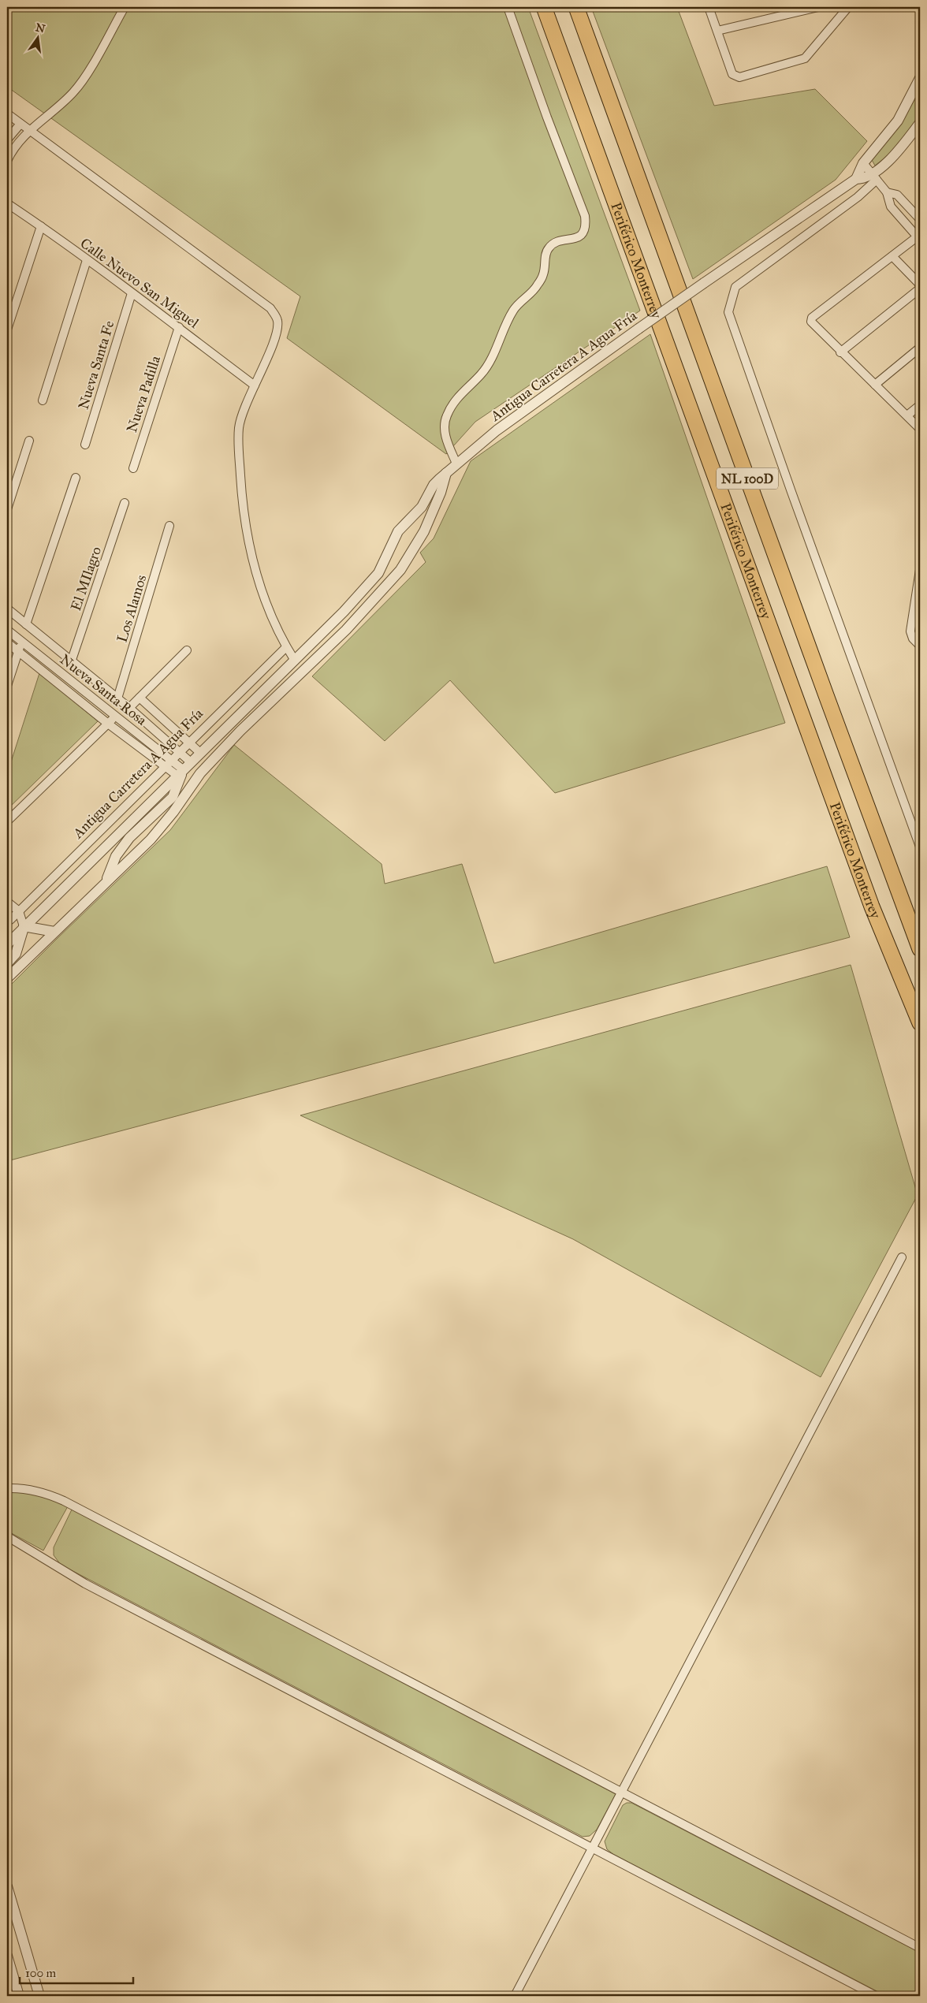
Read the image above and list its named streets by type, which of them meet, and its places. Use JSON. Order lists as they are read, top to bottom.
{
  "streets": {
    "highway": ["Periférico Monterrey", "NL 100D"],
    "street": [
      "Calle Nuevo San Miguel",
      "Nueva Santa Fe",
      "Antigua Carretera A Agua Fría",
      "Nueva Padilla",
      "El MIlagro",
      "Los Alamos",
      "Nueva Santa Rosa"
    ]
  },
  "crossings": [
    ["Calle Nuevo San Miguel", "Nueva Santa Fe"],
    ["Calle Nuevo San Miguel", "Nueva Padilla"],
    ["Antigua Carretera A Agua Fría", "Nueva Santa Rosa"]
  ],
  "scale_bar": "100 m",
  "north": "top"
}
